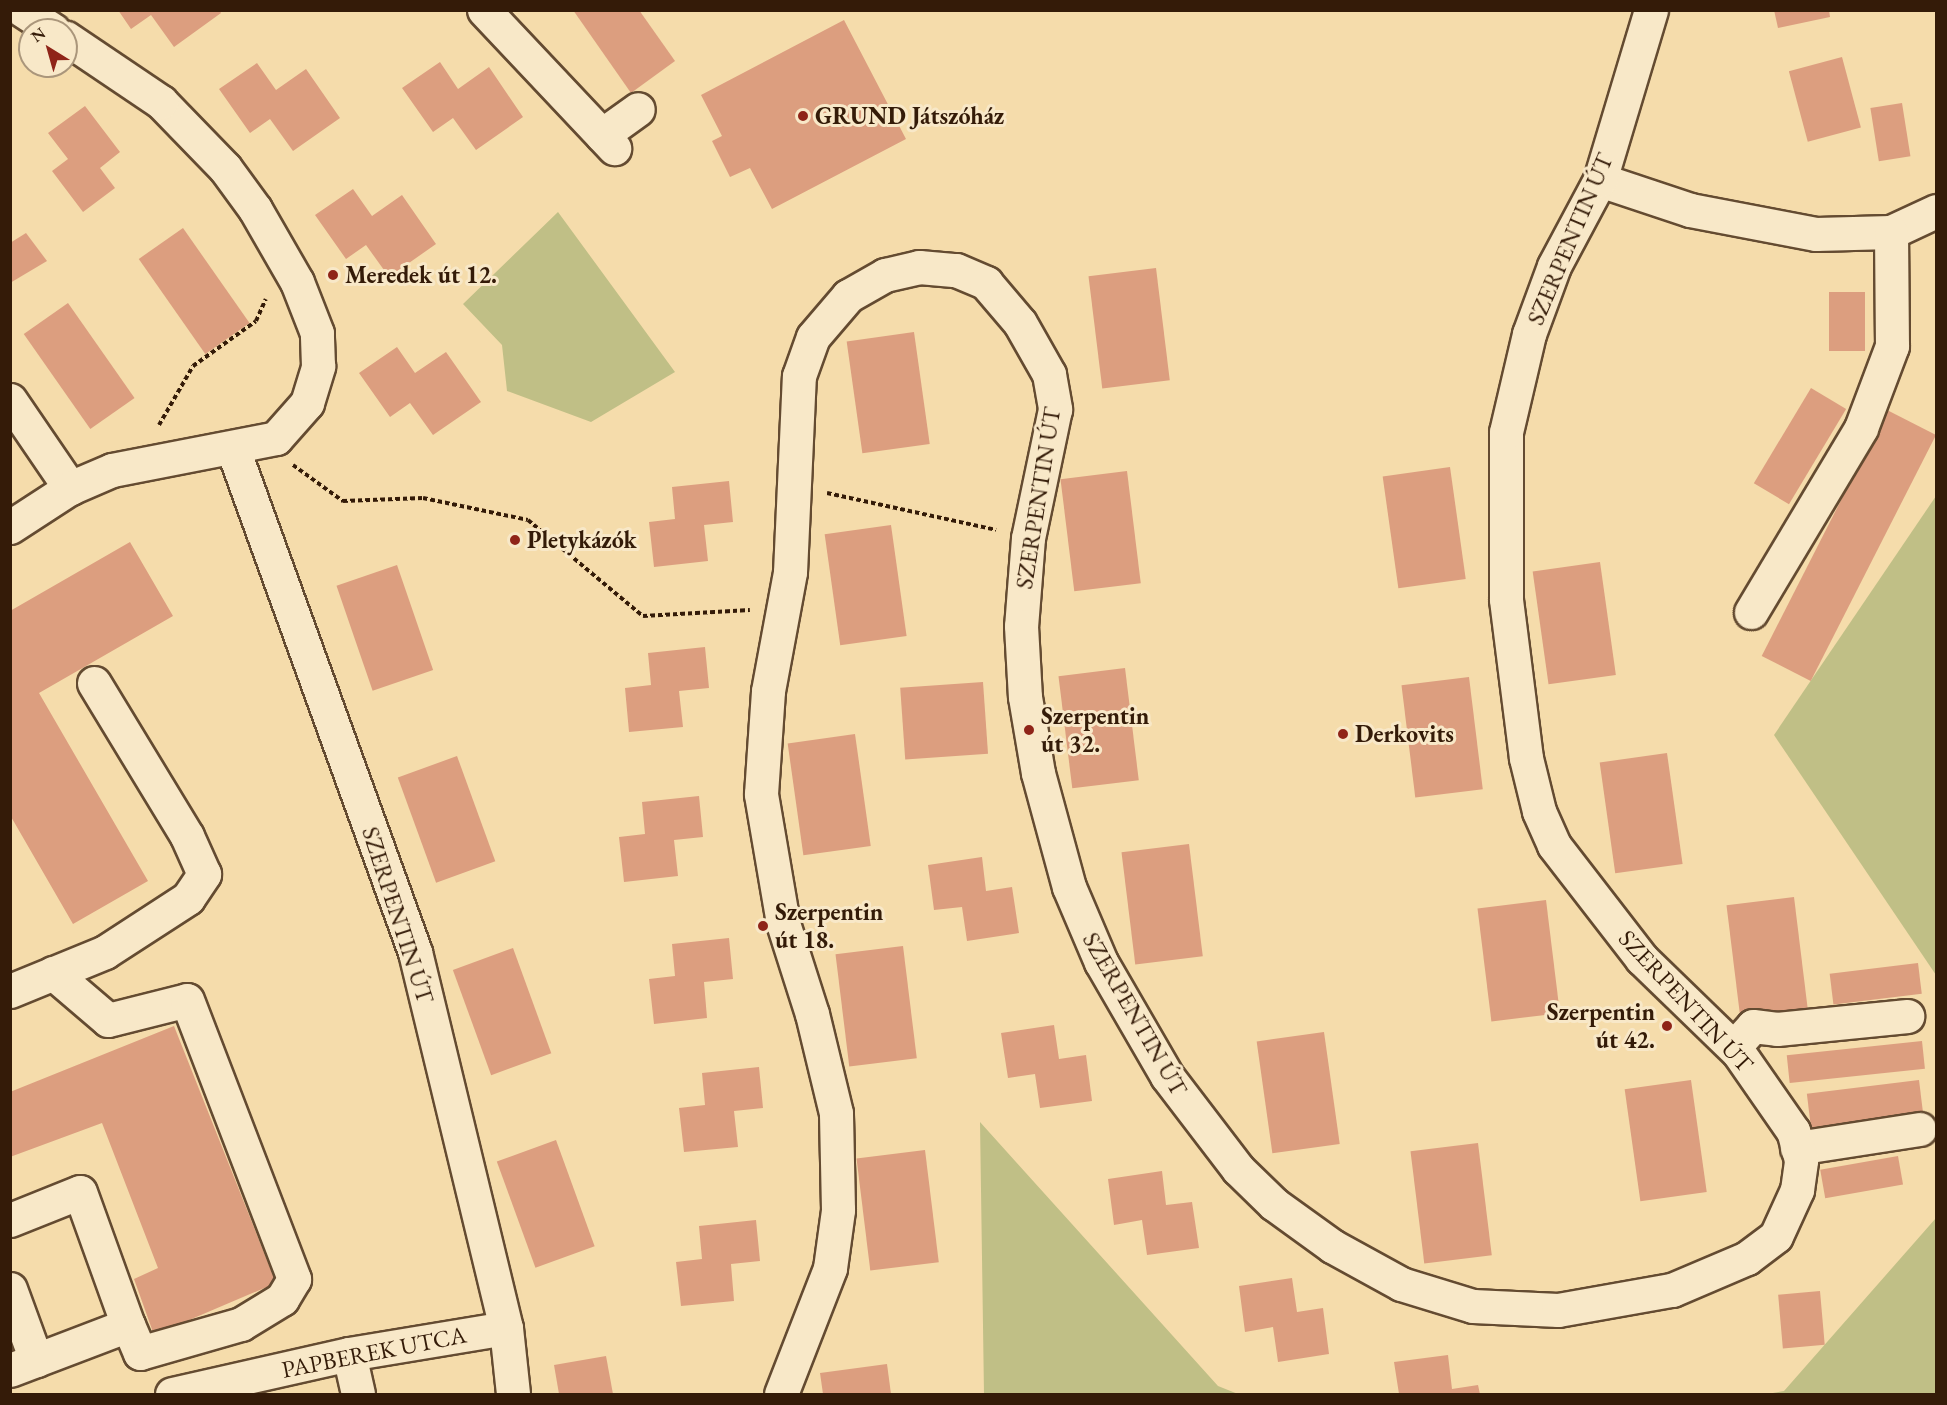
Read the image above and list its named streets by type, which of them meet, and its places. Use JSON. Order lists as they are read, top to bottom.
{
  "streets": {
    "street": ["SZERPENTIN ÚT", "PAPBEREK UTCA"]
  },
  "crossings": [
    ["SZERPENTIN ÚT", "PAPBEREK UTCA"]
  ],
  "places": [
    "GRUND Játszóház",
    "Meredek út 12.",
    "Pletykázók",
    "Szerpentin út 32.",
    "Derkovits",
    "Szerpentin út 18.",
    "Szerpentin út 42."
  ],
  "north": "top left"
}
